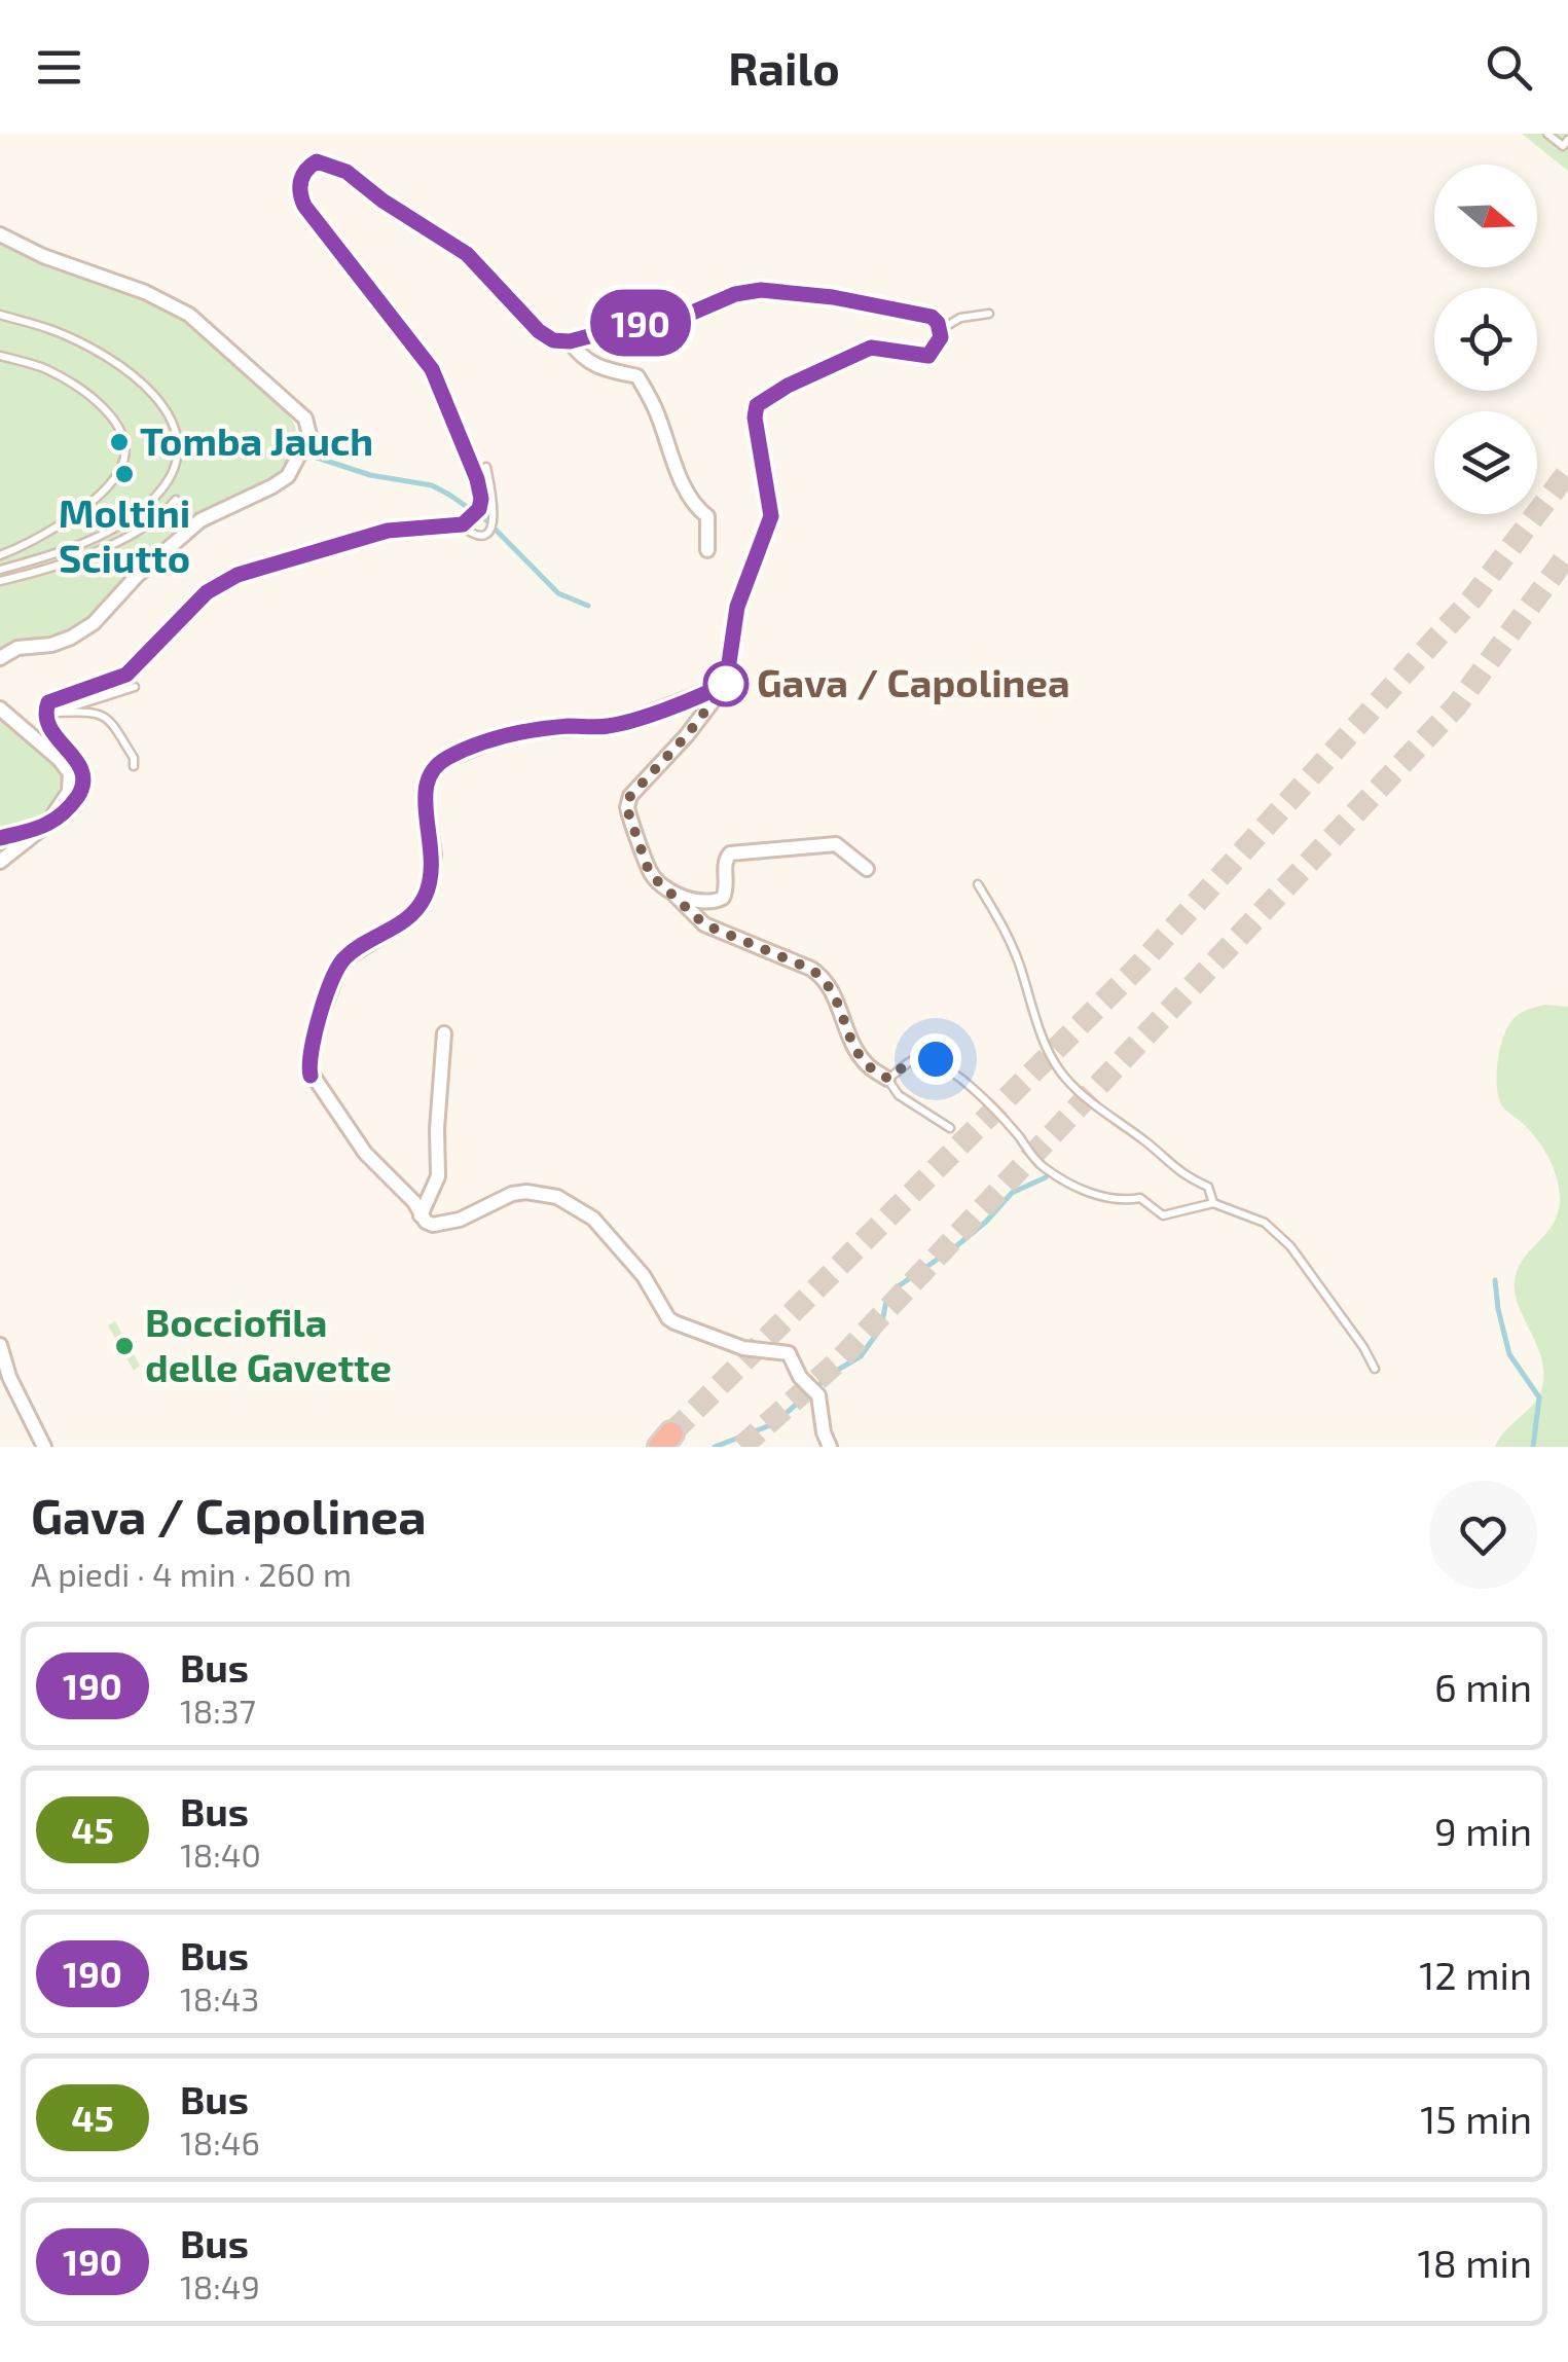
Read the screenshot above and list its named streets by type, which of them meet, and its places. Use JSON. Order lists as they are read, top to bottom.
{
  "places": [
    "Tomba Jauch",
    "Moltini Sciutto",
    "Gava / Capolinea",
    "Bocciofila delle Gavette"
  ],
  "lines": ["bus line 190"],
  "north": "right",
  "page": {
    "header": "Railo",
    "on_map": "190",
    "heading": ["Gava / Capolinea", "A piedi · 4 min · 260 m"],
    "list": [
      {
        "mark": "190",
        "name": "Bus",
        "note": "18:37",
        "value": "6 min"
      },
      {
        "mark": "45",
        "name": "Bus",
        "note": "18:40",
        "value": "9 min"
      },
      {
        "mark": "190",
        "name": "Bus",
        "note": "18:43",
        "value": "12 min"
      },
      {
        "mark": "45",
        "name": "Bus",
        "note": "18:46",
        "value": "15 min"
      },
      {
        "mark": "190",
        "name": "Bus",
        "note": "18:49",
        "value": "18 min"
      }
    ]
  }
}
